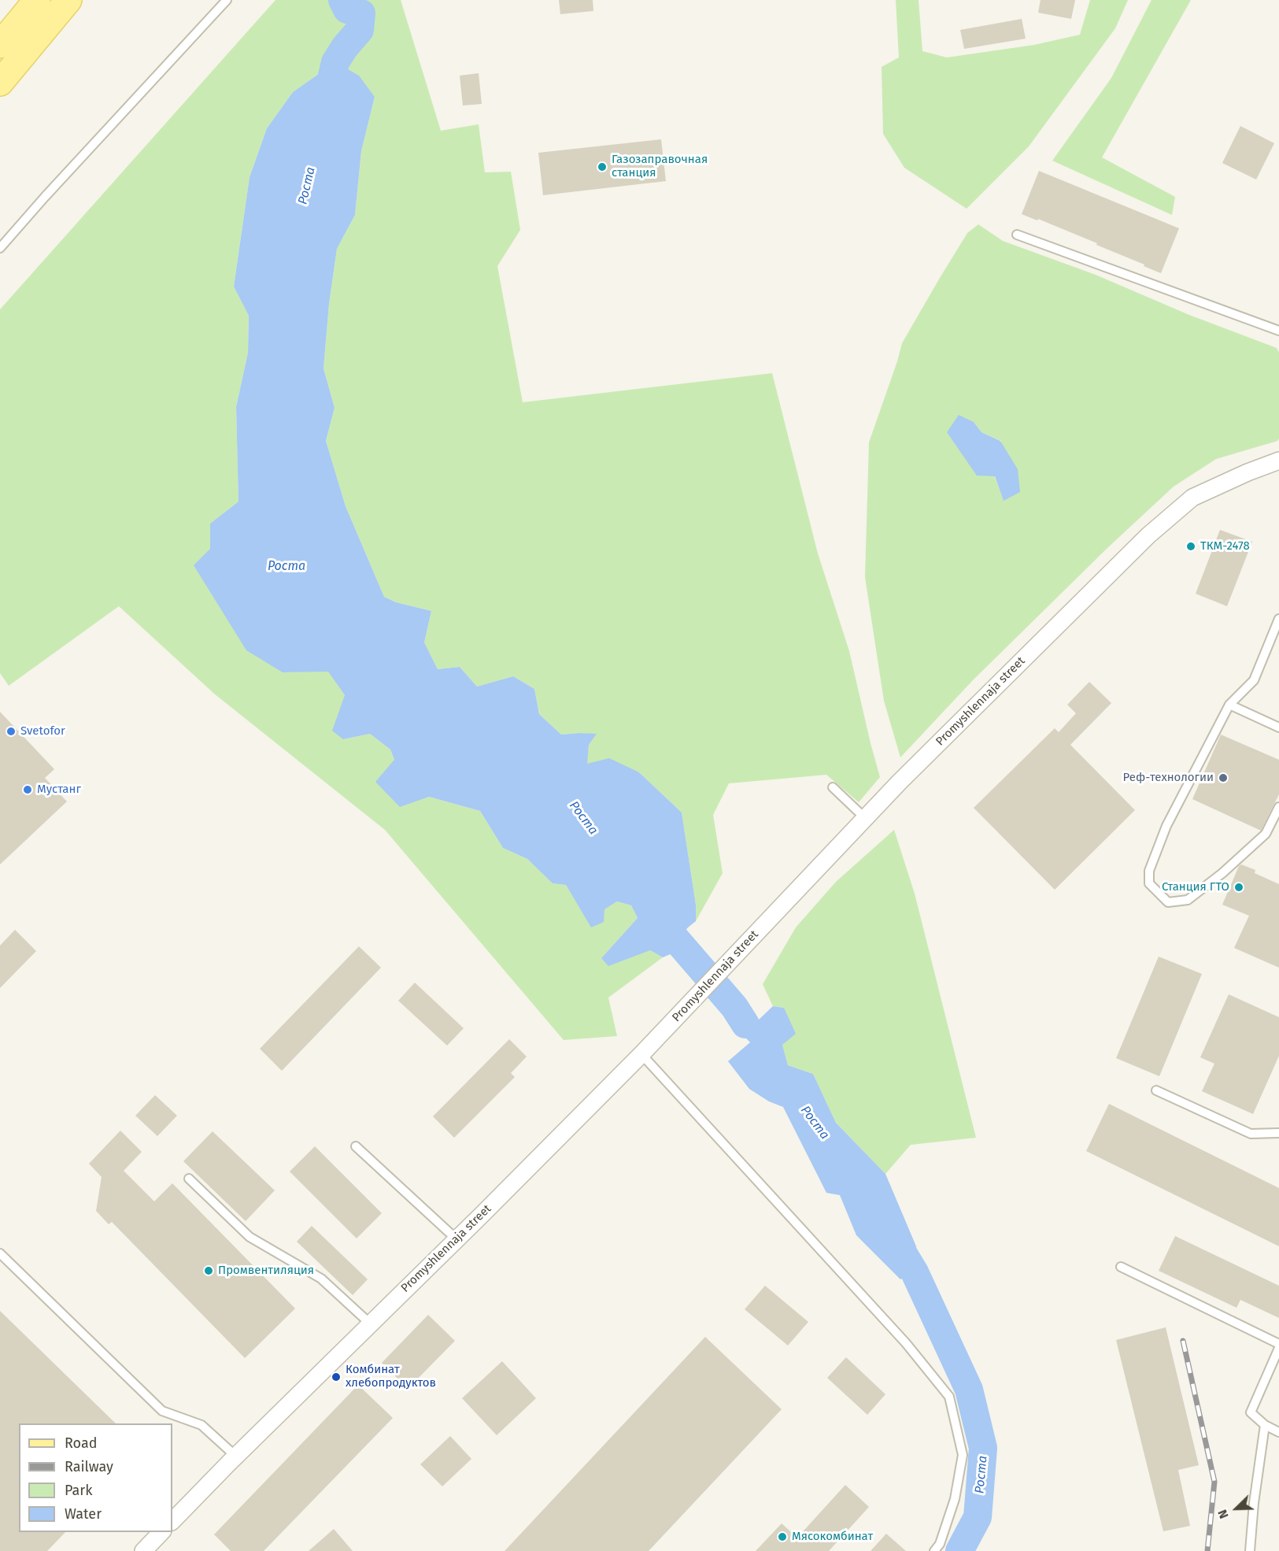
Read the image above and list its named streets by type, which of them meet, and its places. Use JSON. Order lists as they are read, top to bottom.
{
  "streets": {
    "street": ["Promyshlennaja street"]
  },
  "water": ["Роста"],
  "places": [
    "Газозаправочная станция",
    "ТКМ-2478",
    "Svetofor",
    "Реф-технологии",
    "Мустанг",
    "Станция ГТО",
    "Промвентиляция",
    "Комбинат хлебопродуктов",
    "Мясокомбинат"
  ],
  "legend": [
    "Road",
    "Railway",
    "Park",
    "Water"
  ],
  "north": "bottom left"
}
